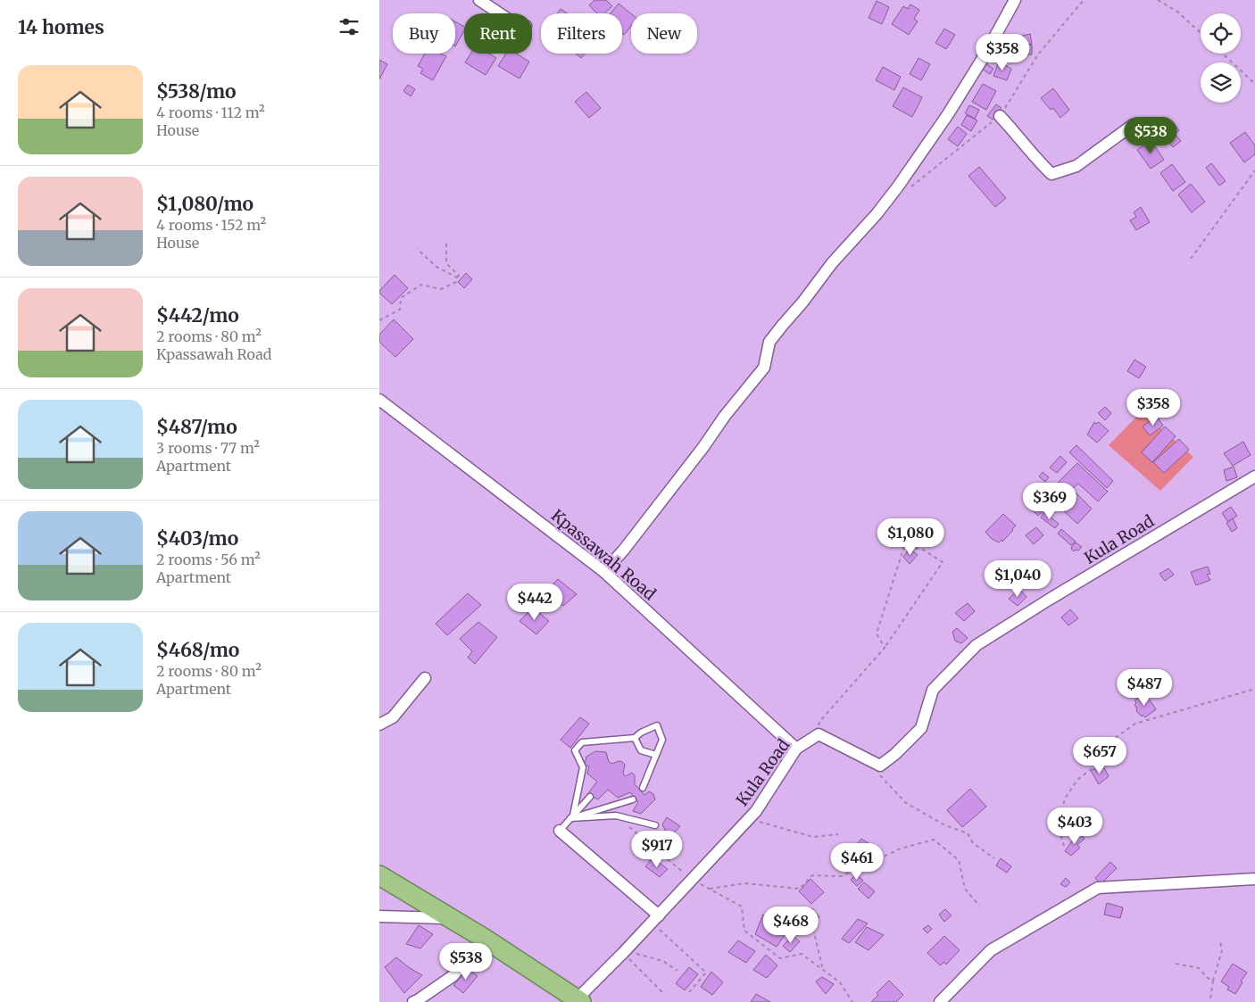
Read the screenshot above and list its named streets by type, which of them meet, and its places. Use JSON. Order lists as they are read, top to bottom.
{
  "streets": {
    "street": ["Kula Road", "Kpassawah Road"]
  },
  "crossings": [
    ["Kula Road", "Kpassawah Road"]
  ],
  "page": {
    "heading": "14 homes",
    "chip": [
      "Buy",
      "Rent",
      "Filters",
      "New"
    ],
    "price": [
      "$358",
      "$538",
      "$358",
      "$369",
      "$1,080",
      "$1,040",
      "$442",
      "$487",
      "$657",
      "$403",
      "$917",
      "$461",
      "$468",
      "$538"
    ],
    "list": [
      {
        "name": "$538/mo",
        "note": "4 rooms · 112 m² · House"
      },
      {
        "name": "$1,080/mo",
        "note": "4 rooms · 152 m² · House"
      },
      {
        "name": "$442/mo",
        "note": "2 rooms · 80 m² · Kpassawah Road"
      },
      {
        "name": "$487/mo",
        "note": "3 rooms · 77 m² · Apartment"
      },
      {
        "name": "$403/mo",
        "note": "2 rooms · 56 m² · Apartment"
      },
      {
        "name": "$468/mo",
        "note": "2 rooms · 80 m² · Apartment"
      }
    ]
  }
}
